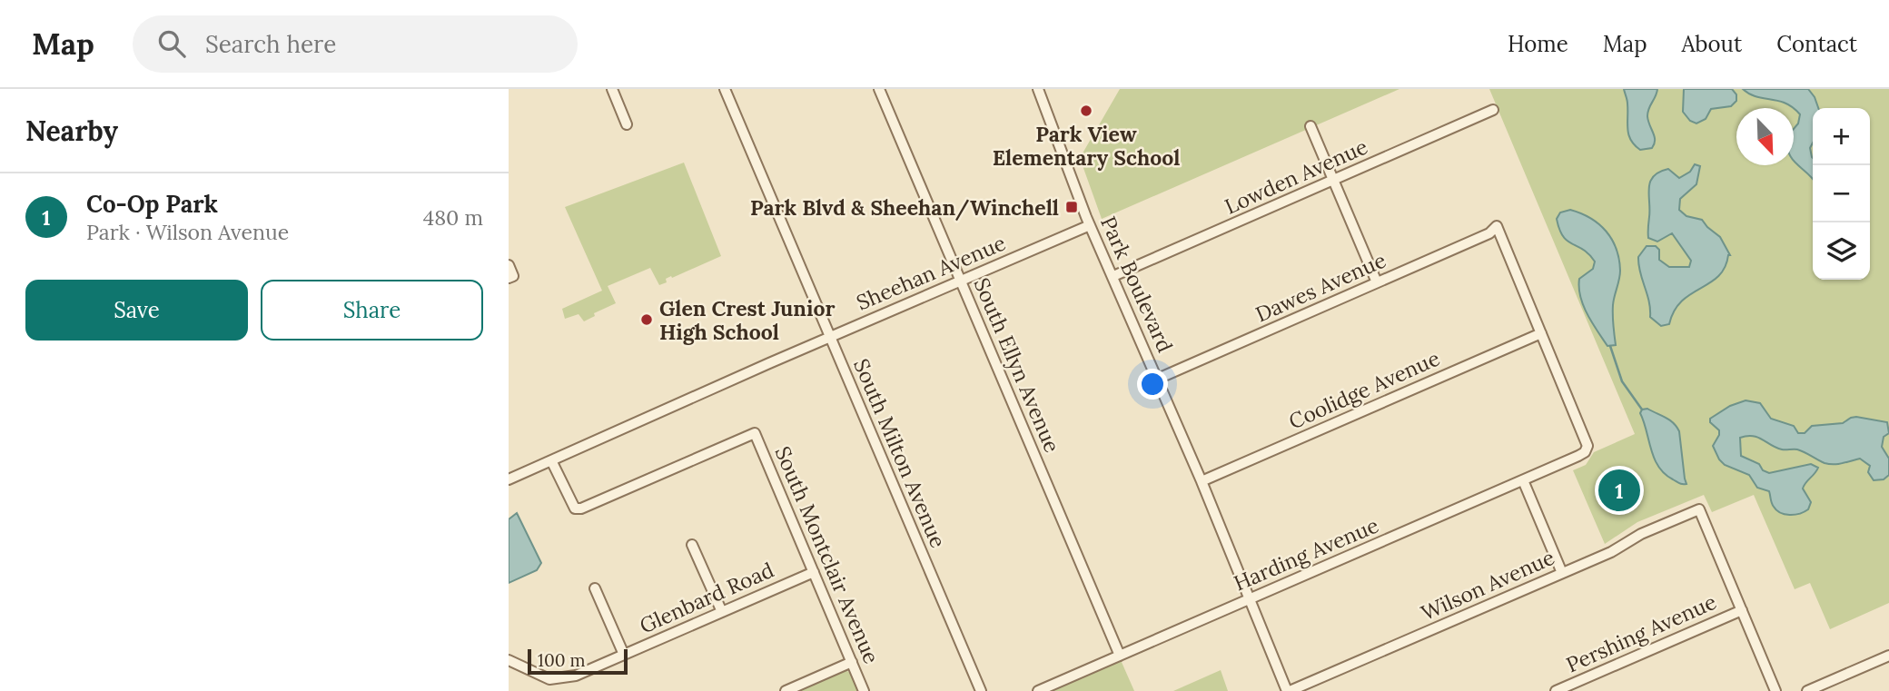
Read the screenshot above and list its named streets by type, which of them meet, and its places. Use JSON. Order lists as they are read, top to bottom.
{
  "streets": {
    "street": [
      "Lowden Avenue",
      "Sheehan Avenue",
      "Park Boulevard",
      "Dawes Avenue",
      "South Ellyn Avenue",
      "Coolidge Avenue",
      "South Milton Avenue",
      "Harding Avenue",
      "South Montclair Avenue",
      "Wilson Avenue",
      "Glenbard Road",
      "Pershing Avenue"
    ]
  },
  "crossings": [
    ["Lowden Avenue", "Park Boulevard"],
    ["Sheehan Avenue", "Park Boulevard"],
    ["Sheehan Avenue", "South Ellyn Avenue"],
    ["Sheehan Avenue", "South Milton Avenue"],
    ["Sheehan Avenue", "South Montclair Avenue"],
    ["Park Boulevard", "Dawes Avenue"],
    ["Park Boulevard", "Coolidge Avenue"],
    ["Park Boulevard", "Harding Avenue"],
    ["Park Boulevard", "Wilson Avenue"],
    ["Dawes Avenue", "Coolidge Avenue"],
    ["Dawes Avenue", "Harding Avenue"],
    ["South Ellyn Avenue", "Harding Avenue"],
    ["Coolidge Avenue", "Harding Avenue"],
    ["South Montclair Avenue", "Glenbard Road"],
    ["Wilson Avenue", "Pershing Avenue"]
  ],
  "places": {
    "other": ["Park View Elementary School", "Glen Crest Junior High School"],
    "transit": ["Park Blvd & Sheehan/Winchell"]
  },
  "scale_bar": "100 m",
  "north": "bottom right",
  "page": {
    "header": "Map",
    "search": "Search here",
    "nav": [
      "Home",
      "Map",
      "About",
      "Contact"
    ],
    "heading": "Nearby",
    "map_buttons": ["+", "−"],
    "list": [
      {
        "mark": "1",
        "name": "Co-Op Park",
        "note": "Park · Wilson Avenue",
        "value": "480 m"
      }
    ],
    "buttons": ["Save", "Share"],
    "pins": "1",
    "scale": "100 m"
  }
}
